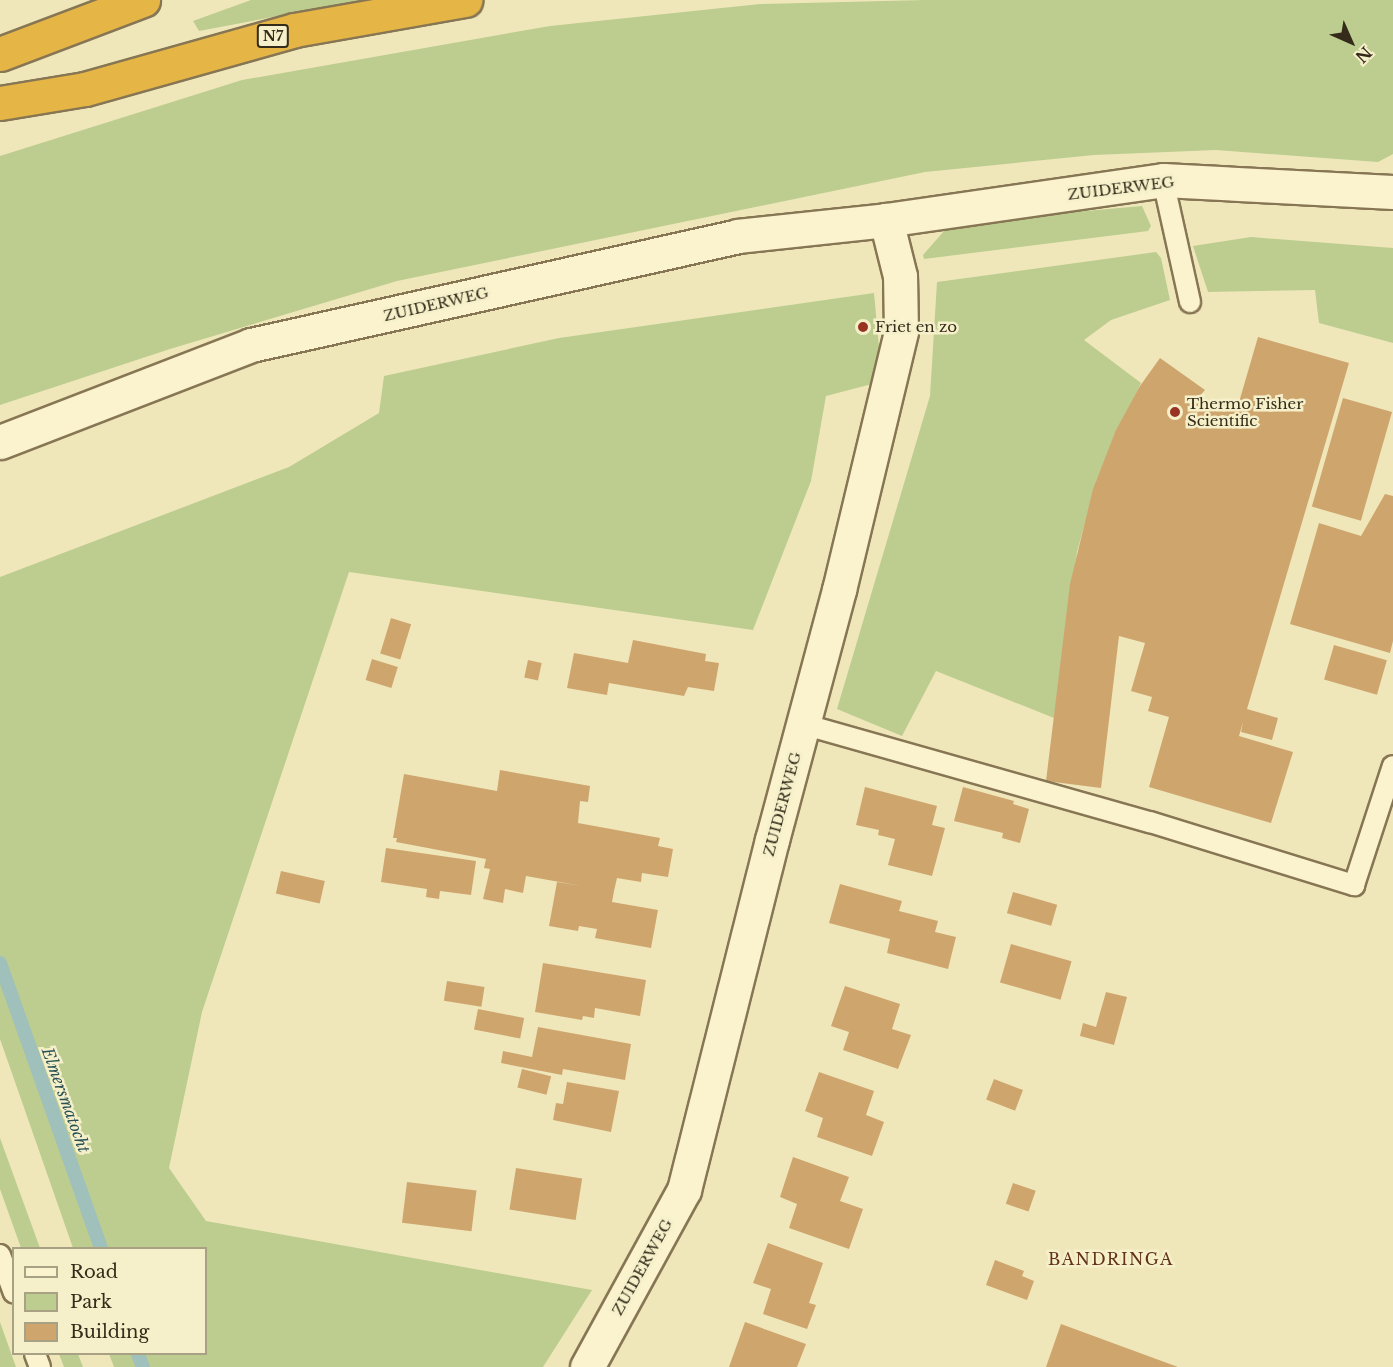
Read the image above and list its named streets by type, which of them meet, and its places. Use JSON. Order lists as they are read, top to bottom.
{
  "streets": {
    "highway": ["N7"],
    "street": ["ZUIDERWEG"]
  },
  "districts": ["BANDRINGA"],
  "water": ["Elmersmatocht"],
  "places": ["Friet en zo", "Thermo Fisher Scientific"],
  "legend": ["Road", "Park", "Building"],
  "north": "bottom right"
}
